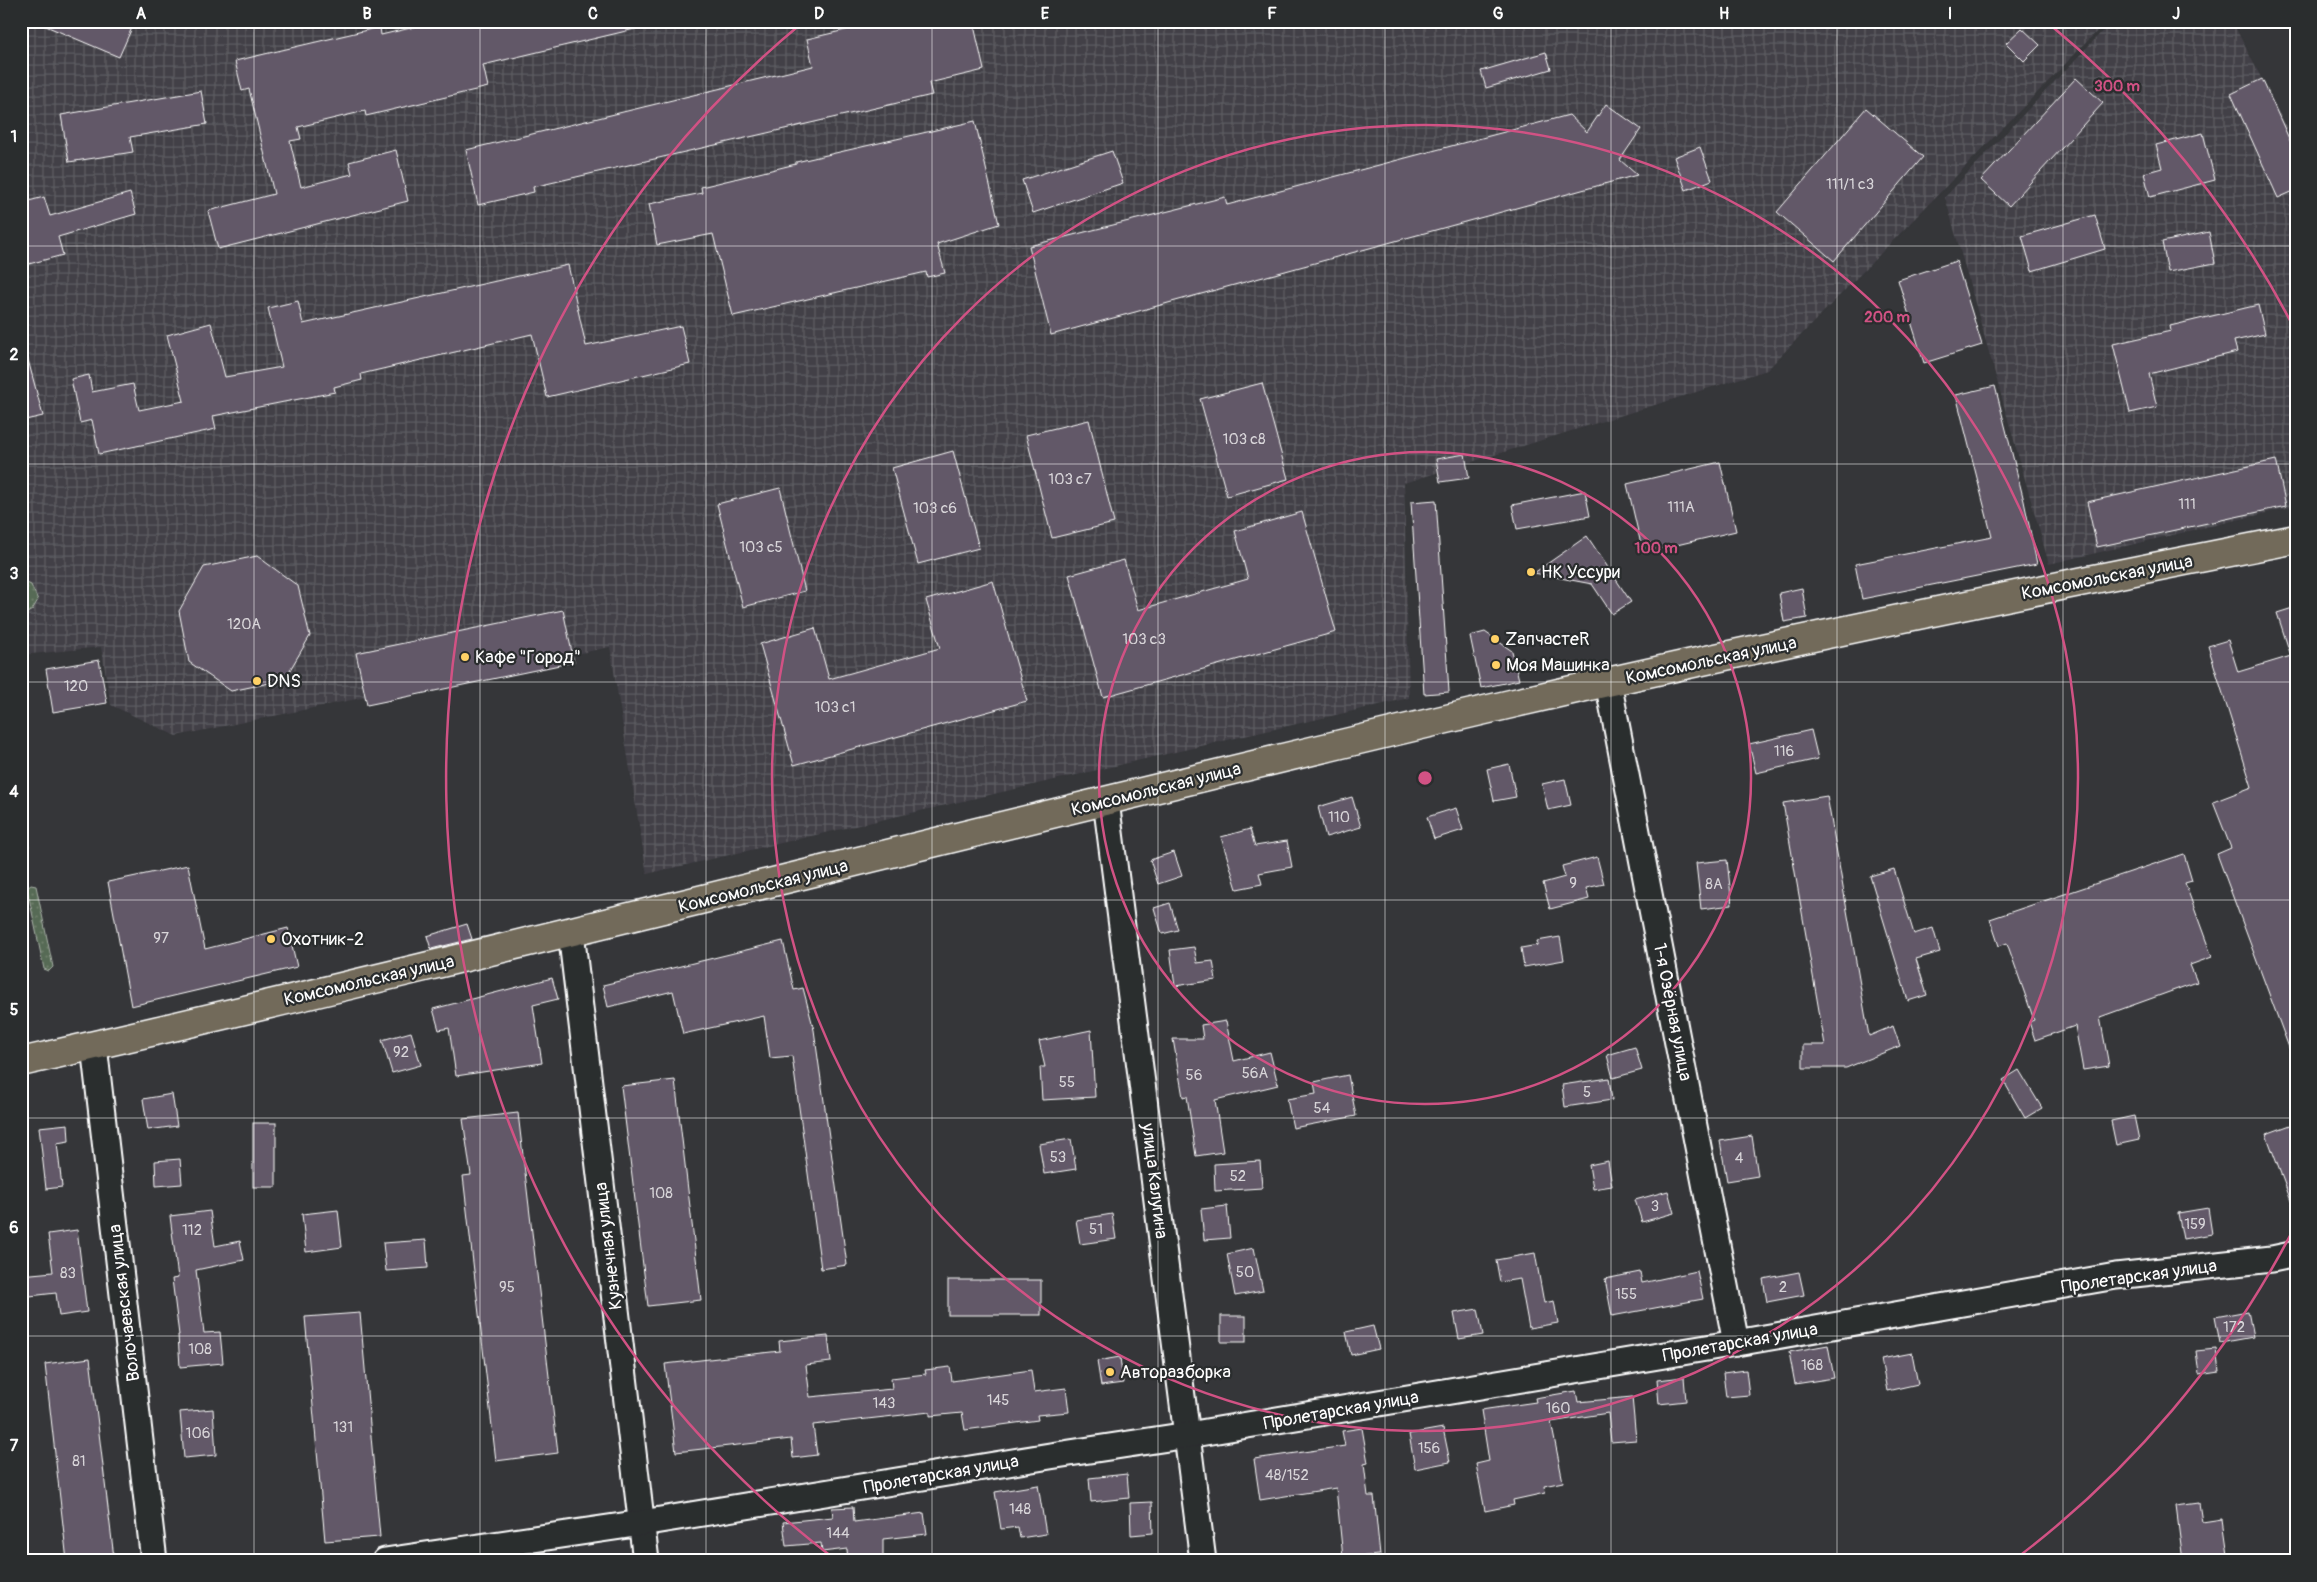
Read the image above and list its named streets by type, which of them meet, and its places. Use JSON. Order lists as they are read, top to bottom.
{
  "streets": {
    "main road": ["Комсомольская улица"],
    "street": [
      "1-я Озёрная улица",
      "улица Калугина",
      "Кузнечная улица",
      "Пролетарская улица",
      "Волочаевская улица"
    ]
  },
  "crossings": [
    ["Комсомольская улица", "1-я Озёрная улица"],
    ["Комсомольская улица", "улица Калугина"],
    ["Комсомольская улица", "Кузнечная улица"],
    ["Комсомольская улица", "Волочаевская улица"],
    ["1-я Озёрная улица", "Пролетарская улица"],
    ["улица Калугина", "Пролетарская улица"],
    ["Кузнечная улица", "Пролетарская улица"]
  ],
  "places": [
    "НК Уссури",
    "ZапчастеR",
    "Кафе \"Город\"",
    "Моя Машинка",
    "DNS",
    "Охотник-2",
    "Авторазборка"
  ],
  "house_numbers": [
    "111/1 с3",
    "103 с8",
    "103 с7",
    "111",
    "111А",
    "103 с6",
    "103 с5",
    "120А",
    "103 с3",
    "120",
    "103 с1",
    "116",
    "110",
    "9",
    "8А",
    "97",
    "92",
    "56А",
    "56",
    "55",
    "5",
    "54",
    "53",
    "4",
    "52",
    "108",
    "3",
    "159",
    "51",
    "112",
    "50",
    "83",
    "95",
    "2",
    "155",
    "172",
    "108",
    "168",
    "145",
    "143",
    "160",
    "131",
    "106",
    "156",
    "81",
    "48/152",
    "148",
    "144"
  ],
  "grid": {
    "columns": [
      "A",
      "B",
      "C",
      "D",
      "E",
      "F",
      "G",
      "H",
      "I",
      "J"
    ],
    "rows": [
      "1",
      "2",
      "3",
      "4",
      "5",
      "6",
      "7"
    ]
  },
  "rings": ["300 m", "200 m", "100 m"]
}
